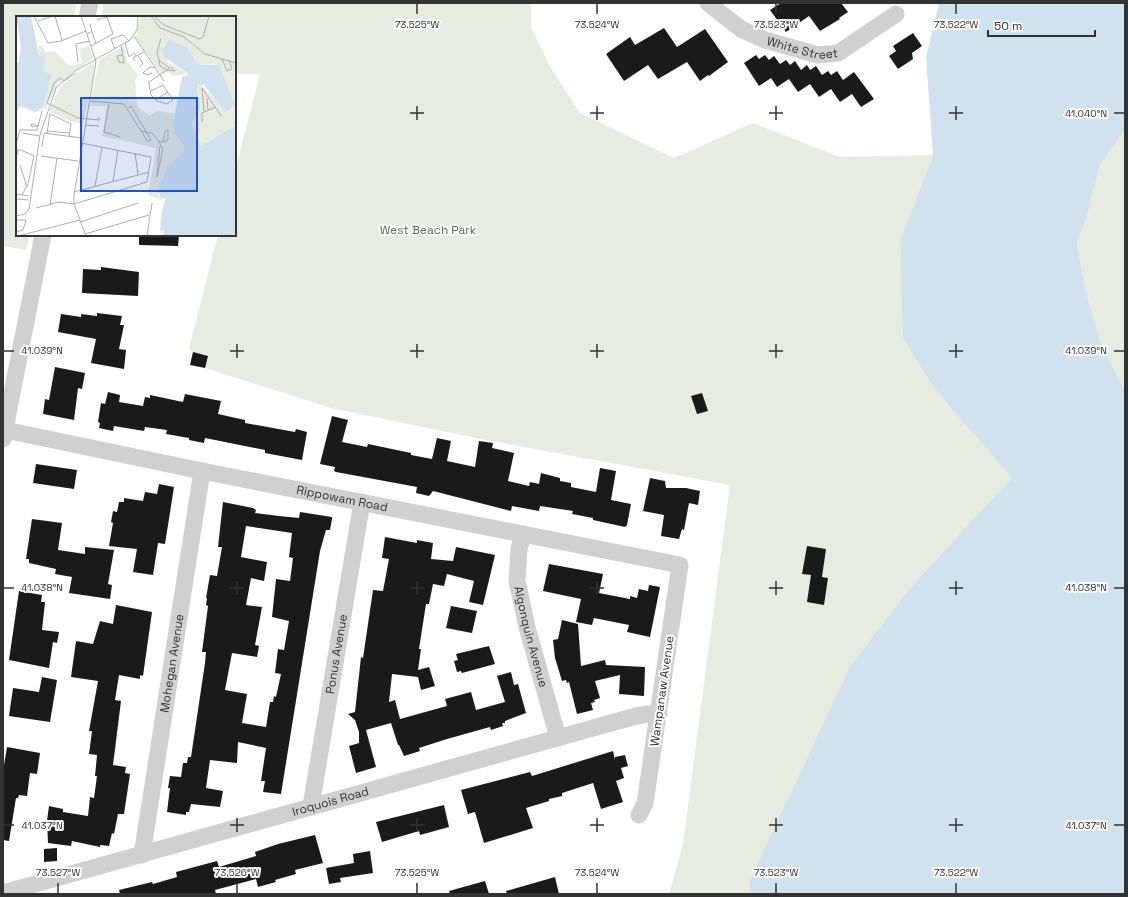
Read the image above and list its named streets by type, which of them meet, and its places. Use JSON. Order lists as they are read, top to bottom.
{
  "streets": {
    "street": [
      "White Street",
      "Rippowam Road",
      "Algonquin Avenue",
      "Ponus Avenue",
      "Mohegan Avenue",
      "Wampanaw Avenue",
      "Iroquois Road"
    ]
  },
  "crossings": [
    ["Rippowam Road", "Algonquin Avenue"],
    ["Rippowam Road", "Ponus Avenue"],
    ["Rippowam Road", "Mohegan Avenue"],
    ["Rippowam Road", "Wampanaw Avenue"],
    ["Algonquin Avenue", "Iroquois Road"],
    ["Ponus Avenue", "Iroquois Road"],
    ["Mohegan Avenue", "Iroquois Road"],
    ["Wampanaw Avenue", "Iroquois Road"]
  ],
  "parks": ["West Beach Park"],
  "scale_bar": "50 m",
  "coordinates": [
    "73.525°W",
    "73.524°W",
    "73.523°W",
    "73.522°W",
    "41.040°N",
    "41.039°N",
    "41.038°N",
    "41.037°N",
    "73.527°W",
    "73.526°W"
  ]
}
